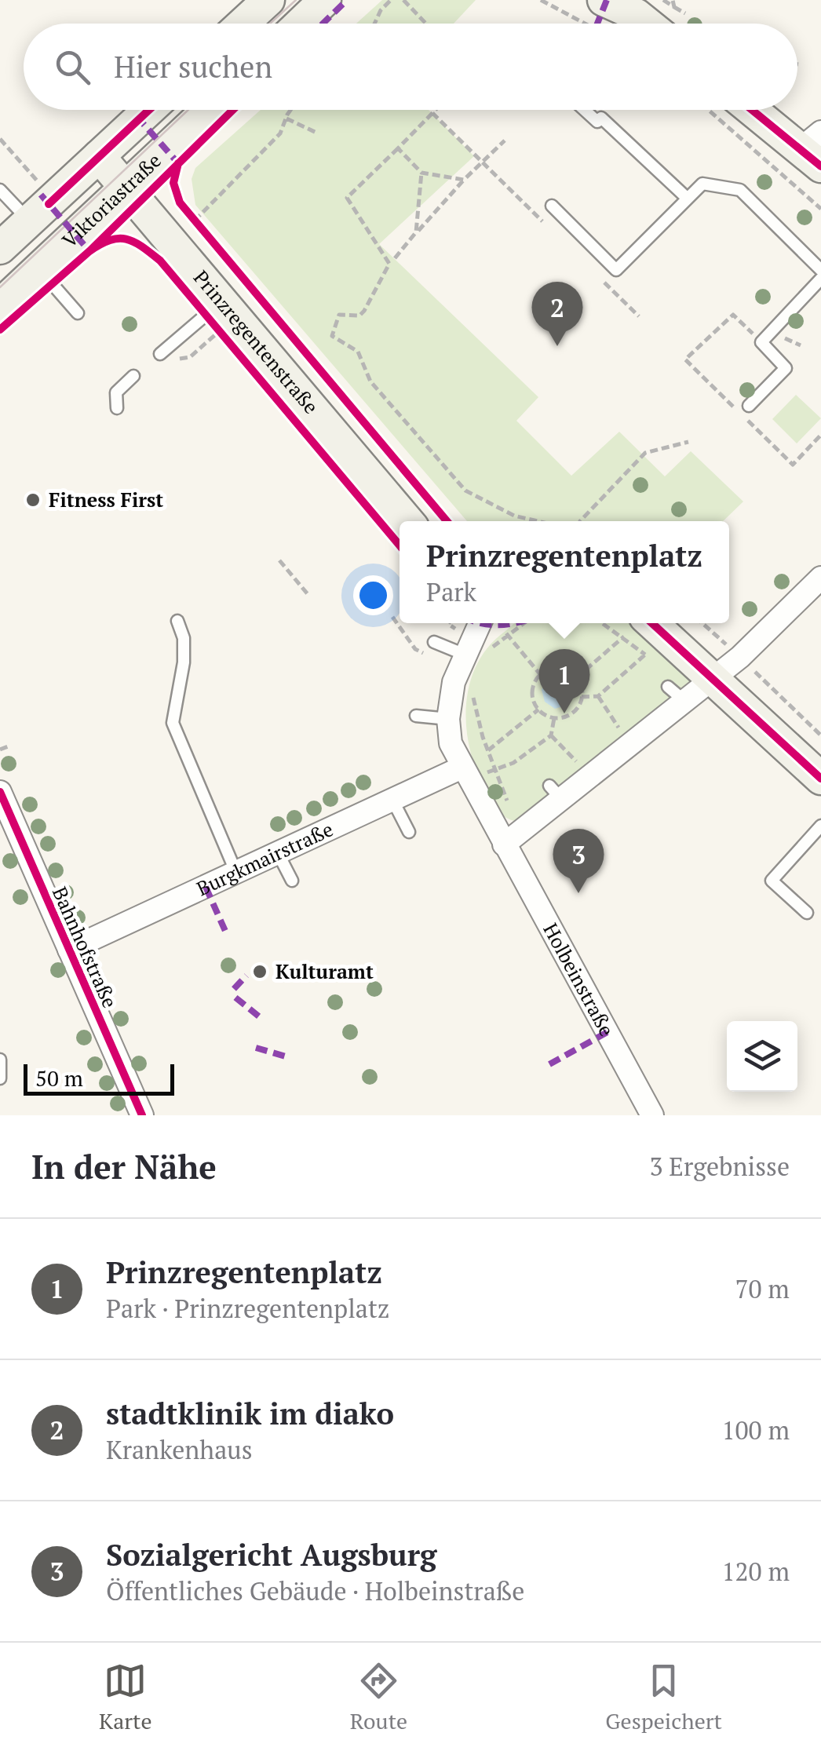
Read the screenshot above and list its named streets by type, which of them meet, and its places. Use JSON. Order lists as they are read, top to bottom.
{
  "streets": {
    "street": [
      "Viktoriastraße",
      "Prinzregentenstraße",
      "Burgkmairstraße",
      "Bahnhofstraße",
      "Holbeinstraße"
    ]
  },
  "crossings": [
    ["Viktoriastraße", "Prinzregentenstraße"],
    ["Burgkmairstraße", "Bahnhofstraße"],
    ["Burgkmairstraße", "Holbeinstraße"]
  ],
  "places": ["Fitness First", "Kulturamt"],
  "scale_bar": "50 m",
  "page": {
    "search": "Hier suchen",
    "pins": ["2", "1", "3"],
    "popup": ["Prinzregentenplatz", "Park"],
    "scale": "50 m",
    "heading": ["In der Nähe", "3 Ergebnisse"],
    "list": [
      {
        "mark": "1",
        "name": "Prinzregentenplatz",
        "note": "Park · Prinzregentenplatz",
        "value": "70 m"
      },
      {
        "mark": "2",
        "name": "stadtklinik im diako",
        "note": "Krankenhaus",
        "value": "100 m"
      },
      {
        "mark": "3",
        "name": "Sozialgericht Augsburg",
        "note": "Öffentliches Gebäude · Holbeinstraße",
        "value": "120 m"
      }
    ],
    "nav": ["Karte", "Route", "Gespeichert"]
  }
}
